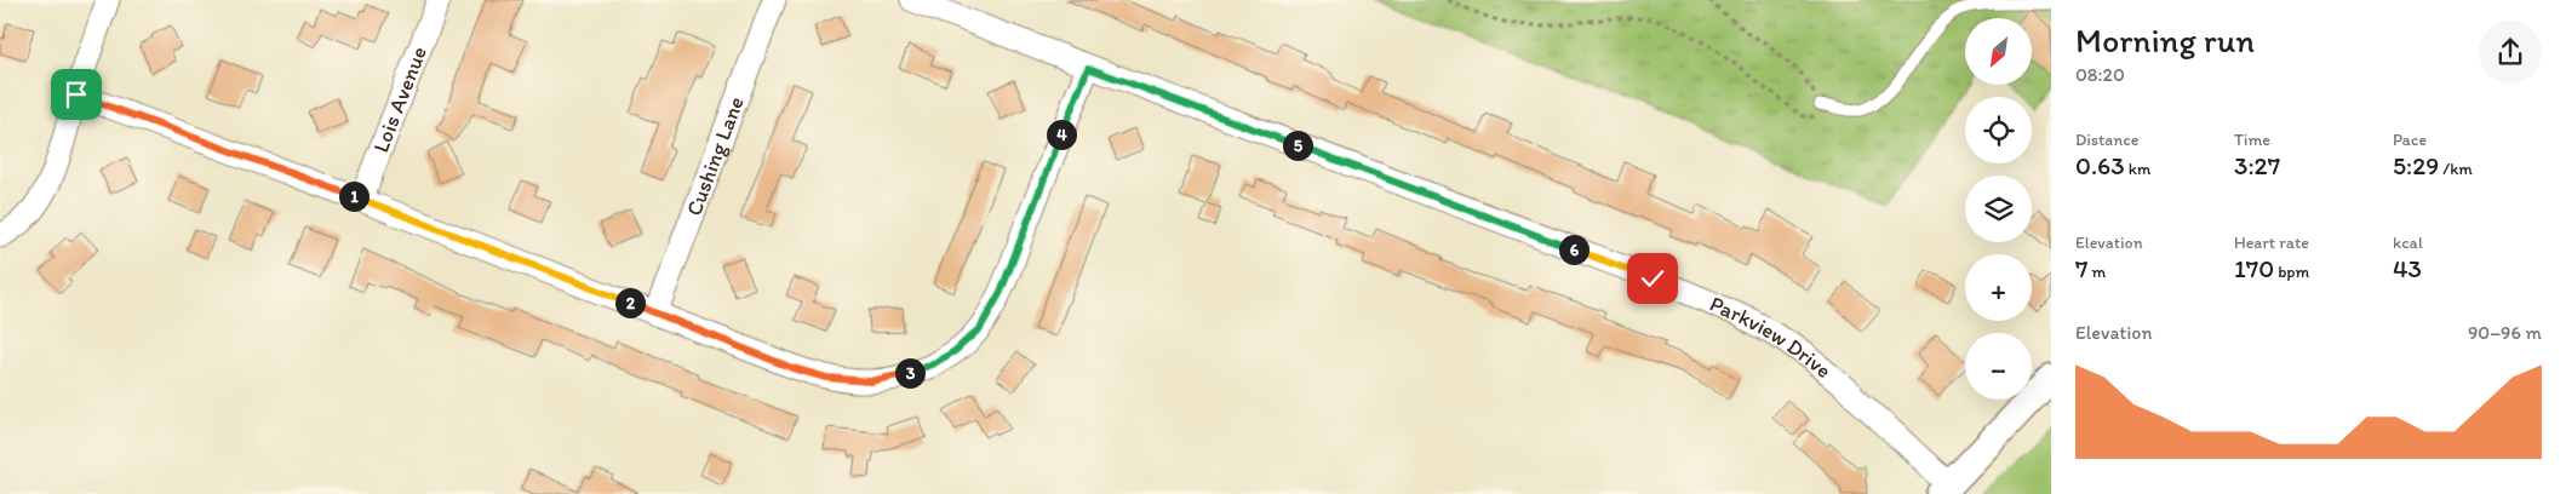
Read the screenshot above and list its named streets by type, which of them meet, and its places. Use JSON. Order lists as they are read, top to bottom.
{
  "streets": {
    "street": ["Lois Avenue", "Cushing Lane", "Parkview Drive"]
  },
  "north": "bottom left",
  "page": {
    "heading": ["Morning run", "08:20"],
    "map_buttons": ["+", "−"],
    "stats": [
      ["Distance", "0.63 km"],
      ["Time", "3:27"],
      ["Pace", "5:29 /km"],
      ["Elevation", "7 m"],
      ["Heart rate", "170 bpm"],
      ["kcal", "43"]
    ],
    "pins": [
      "4",
      "5",
      "1",
      "6",
      "2",
      "3"
    ],
    "chart": ["Elevation", "90–96 m"]
  }
}
